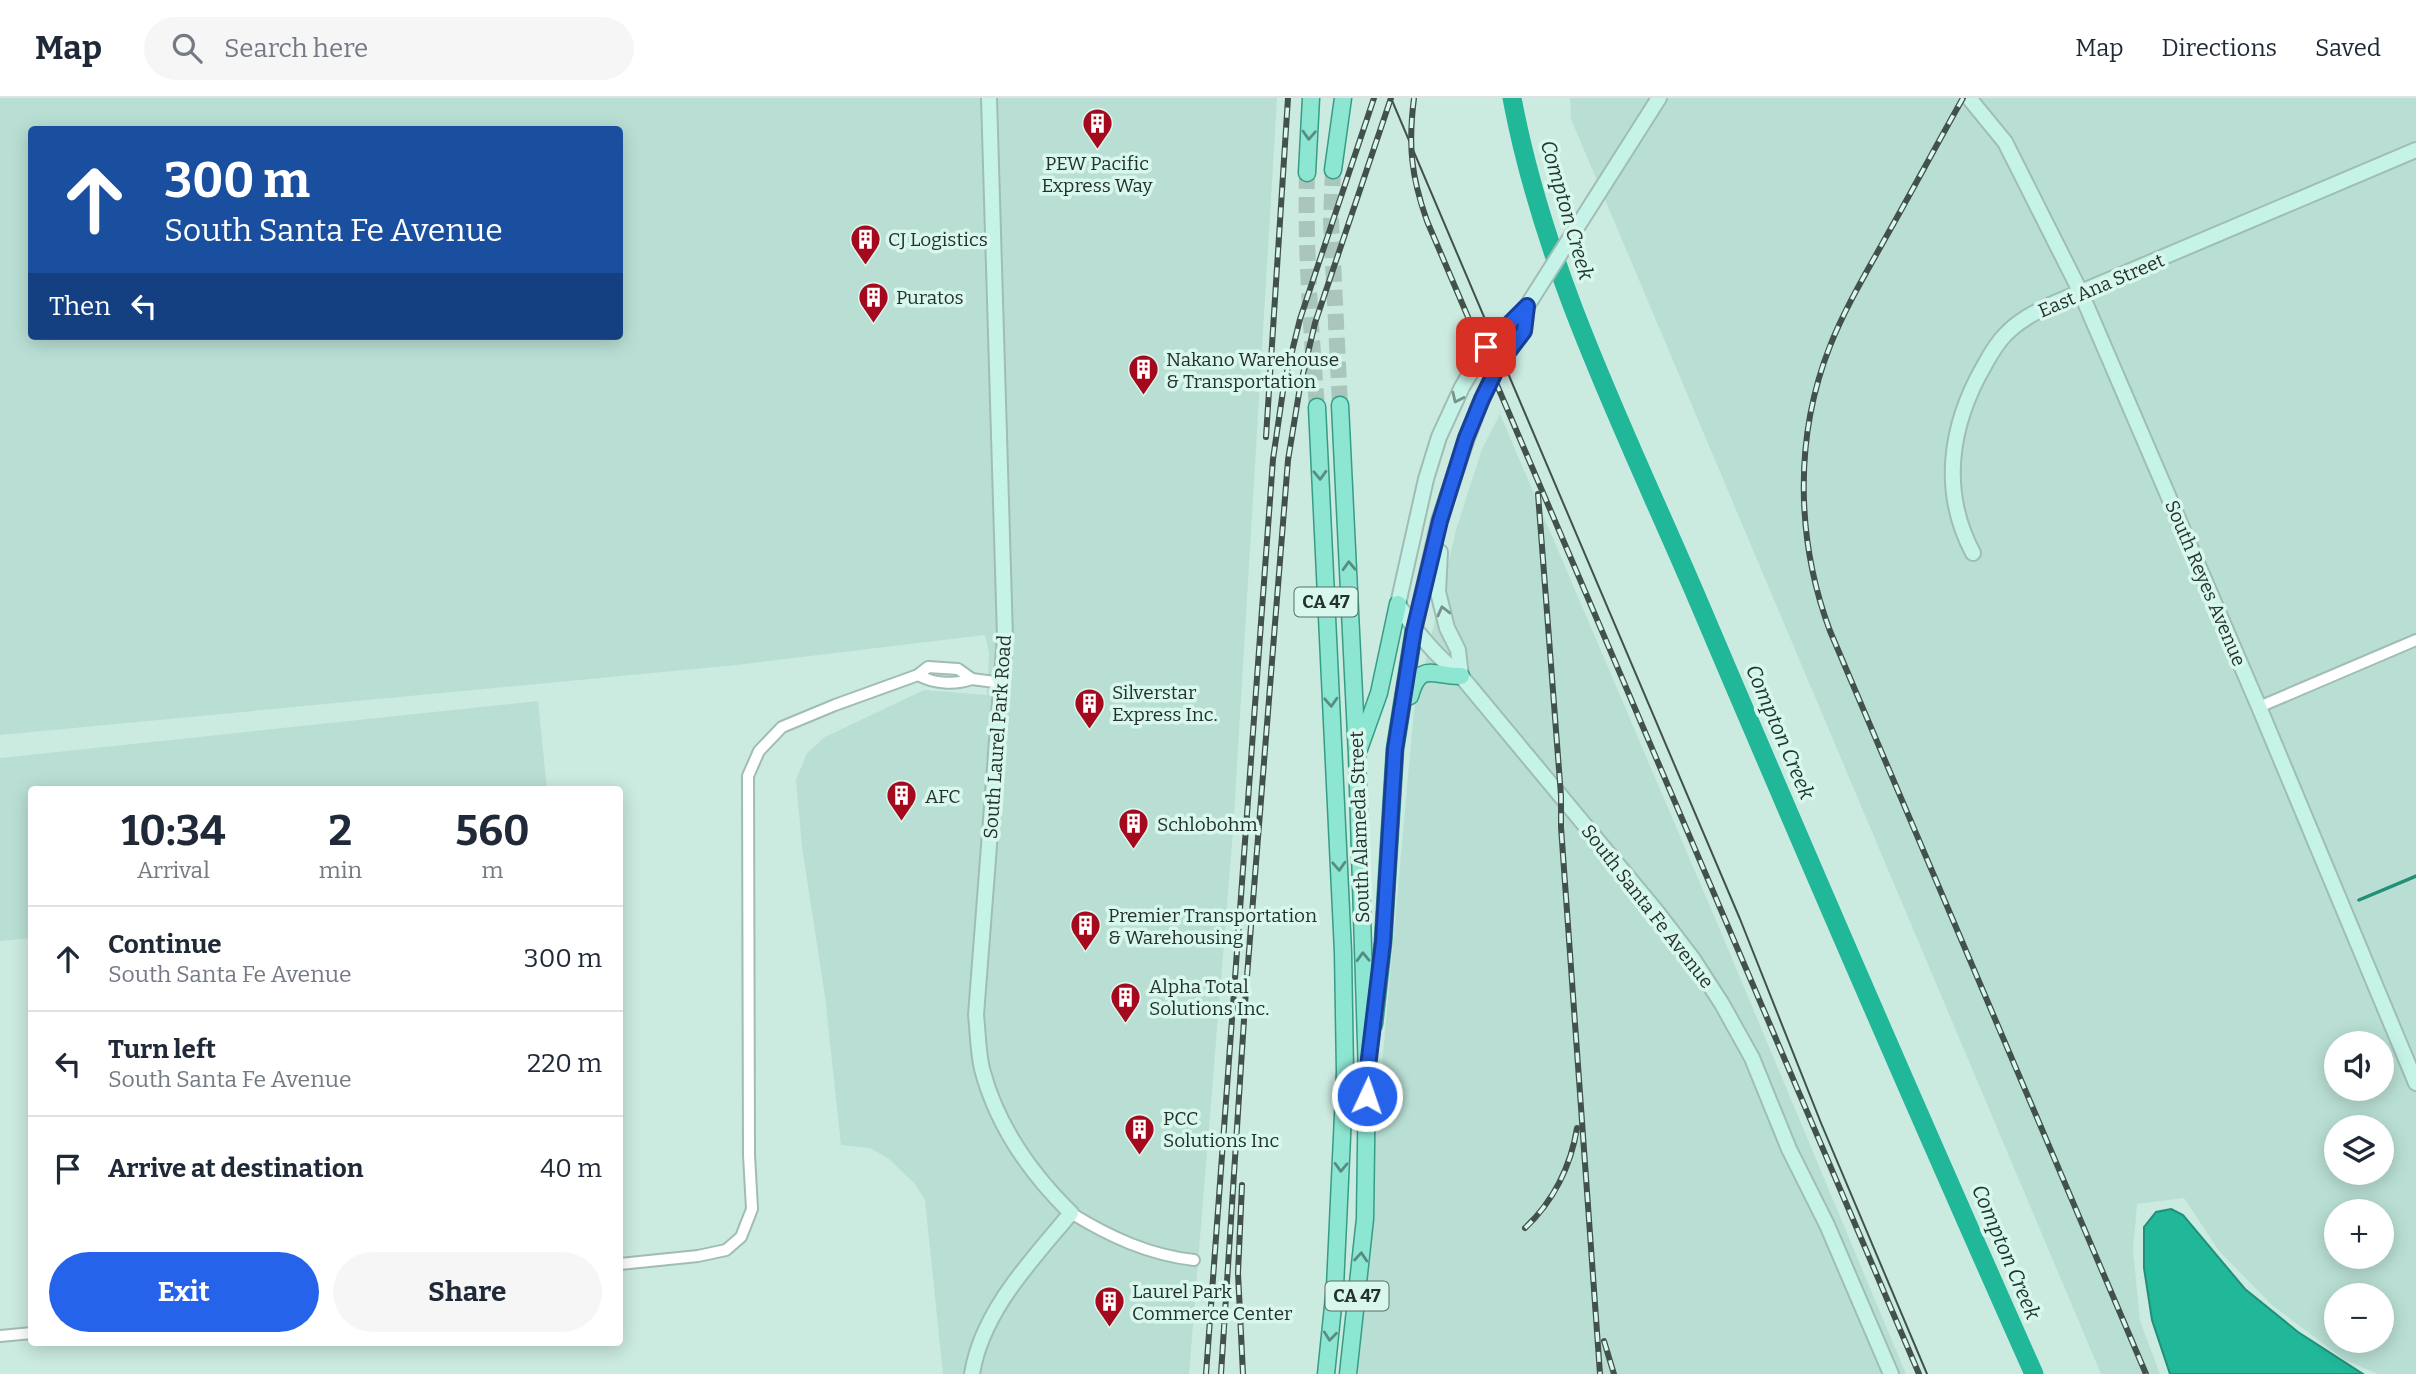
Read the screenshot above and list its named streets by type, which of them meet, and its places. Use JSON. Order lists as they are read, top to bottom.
{
  "streets": {
    "main road": ["CA 47", "South Alameda Street"],
    "street": [
      "East Ana Street",
      "South Reyes Avenue",
      "South Laurel Park Road",
      "South Santa Fe Avenue"
    ]
  },
  "crossings": [
    ["East Ana Street", "South Reyes Avenue"]
  ],
  "water": ["Compton Creek"],
  "places": {
    "building": [
      "PEW Pacific Express Way",
      "CJ Logistics",
      "Puratos",
      "Nakano Warehouse & Transportation",
      "Silverstar Express Inc.",
      "AFC",
      "Schlobohm",
      "Premier Transportation & Warehousing",
      "Alpha Total Solutions Inc.",
      "PCC Solutions Inc",
      "Laurel Park Commerce Center"
    ]
  },
  "page": {
    "header": "Map",
    "search": "Search here",
    "nav": ["Map", "Directions", "Saved"],
    "turn": ["300 m", "South Santa Fe Avenue"],
    "then": "Then",
    "eta": [
      "10:34",
      "Arrival",
      "2",
      "min",
      "560",
      "m"
    ],
    "list": [
      {
        "name": "Continue",
        "note": "South Santa Fe Avenue",
        "value": "300 m"
      },
      {
        "name": "Turn left",
        "note": "South Santa Fe Avenue",
        "value": "220 m"
      },
      {
        "name": "Arrive at destination",
        "value": "40 m"
      }
    ],
    "map_buttons": ["+", "−"],
    "buttons": ["Exit", "Share"]
  }
}
